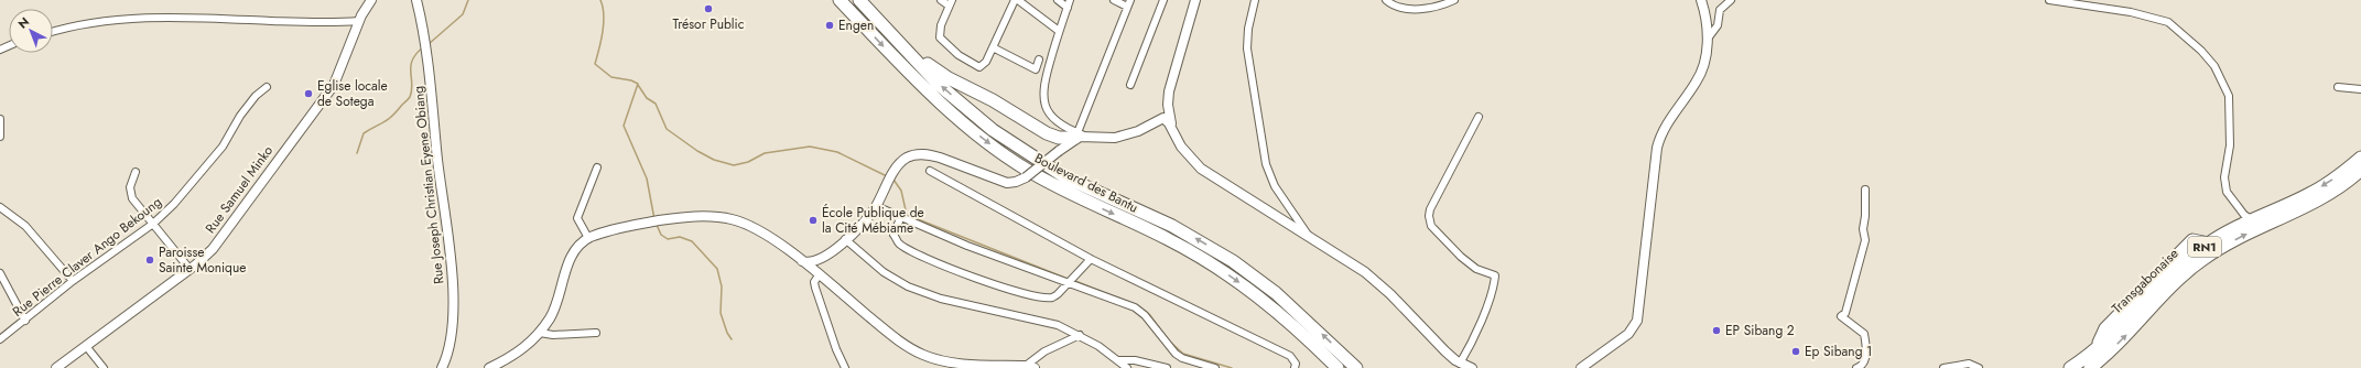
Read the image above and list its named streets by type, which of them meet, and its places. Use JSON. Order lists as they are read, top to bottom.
{
  "streets": {
    "highway": ["Boulevard des Bantu", "RN1", "Transgabonaise"],
    "street": ["Rue Joseph Christian Eyene Obiang", "Rue Samuel Minko", "Rue Pierre Claver Ango Bekoung"]
  },
  "places": [
    "Trésor Public",
    "Engen",
    "Eglise locale de Sotega",
    "École Publique de la Cité Mébiame",
    "Paroisse Sainte Monique",
    "EP Sibang 2",
    "Ep Sibang 1"
  ],
  "north": "top left"
}
